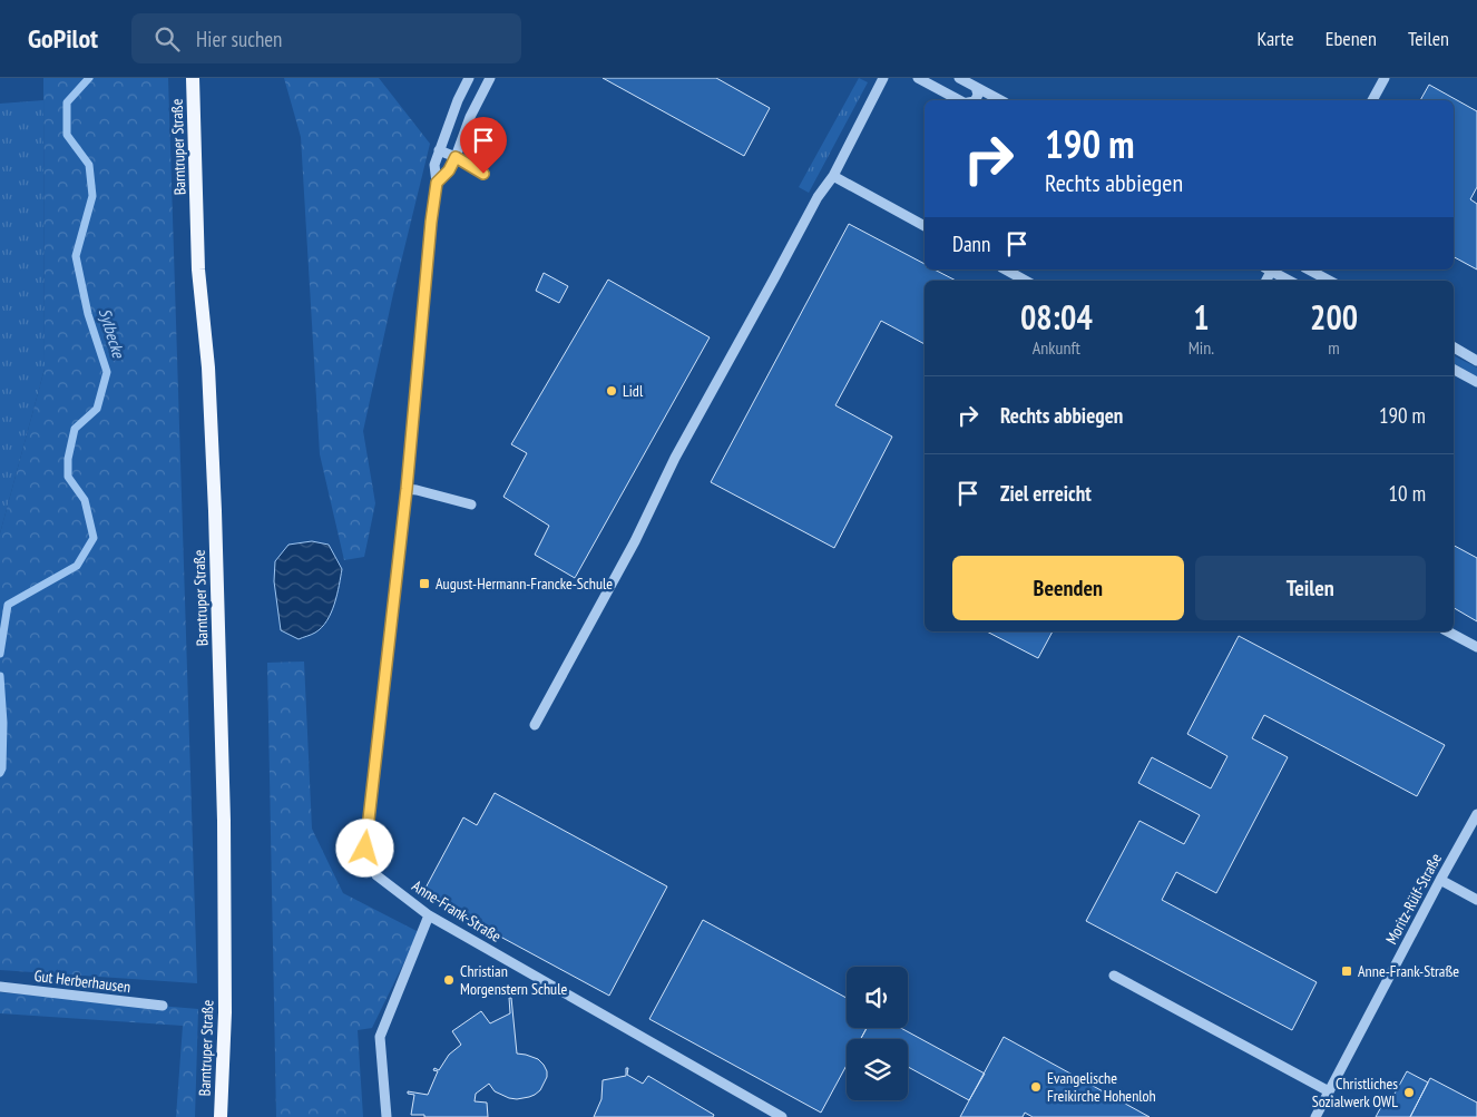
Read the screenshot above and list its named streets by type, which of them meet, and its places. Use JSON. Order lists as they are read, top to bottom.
{
  "streets": {
    "main road": ["Barntruper Straße"],
    "street": ["Moritz-Rülf-Straße", "Anne-Frank-Straße", "Gut Herberhausen"]
  },
  "water": ["Sylbecke"],
  "places": {
    "other": [
      "Lidl",
      "Christian Morgenstern Schule",
      "Evangelische Freikirche Hohenloh",
      "Christliches Sozialwerk OWL"
    ],
    "transit": ["August-Hermann-Francke-Schule", "Anne-Frank-Straße"]
  },
  "page": {
    "header": "GoPilot",
    "search": "Hier suchen",
    "nav": ["Karte", "Ebenen", "Teilen"],
    "turn": ["190 m", "Rechts abbiegen"],
    "then": "Dann",
    "eta": [
      "08:04",
      "Ankunft",
      "1",
      "Min.",
      "200",
      "m"
    ],
    "list": [
      {
        "name": "Rechts abbiegen",
        "value": "190 m"
      },
      {
        "name": "Ziel erreicht",
        "value": "10 m"
      }
    ],
    "buttons": ["Beenden", "Teilen"]
  }
}
